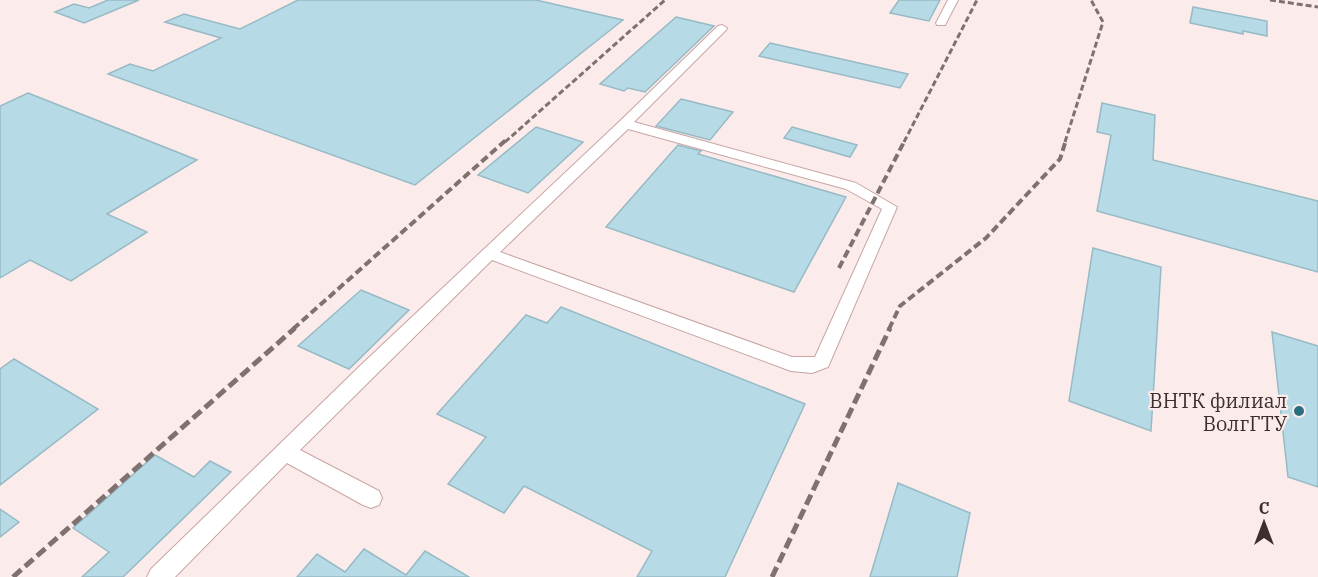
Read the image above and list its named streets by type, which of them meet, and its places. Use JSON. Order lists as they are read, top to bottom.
{
  "places": ["ВНТК филиал ВолгГТУ"],
  "north": "top"
}
